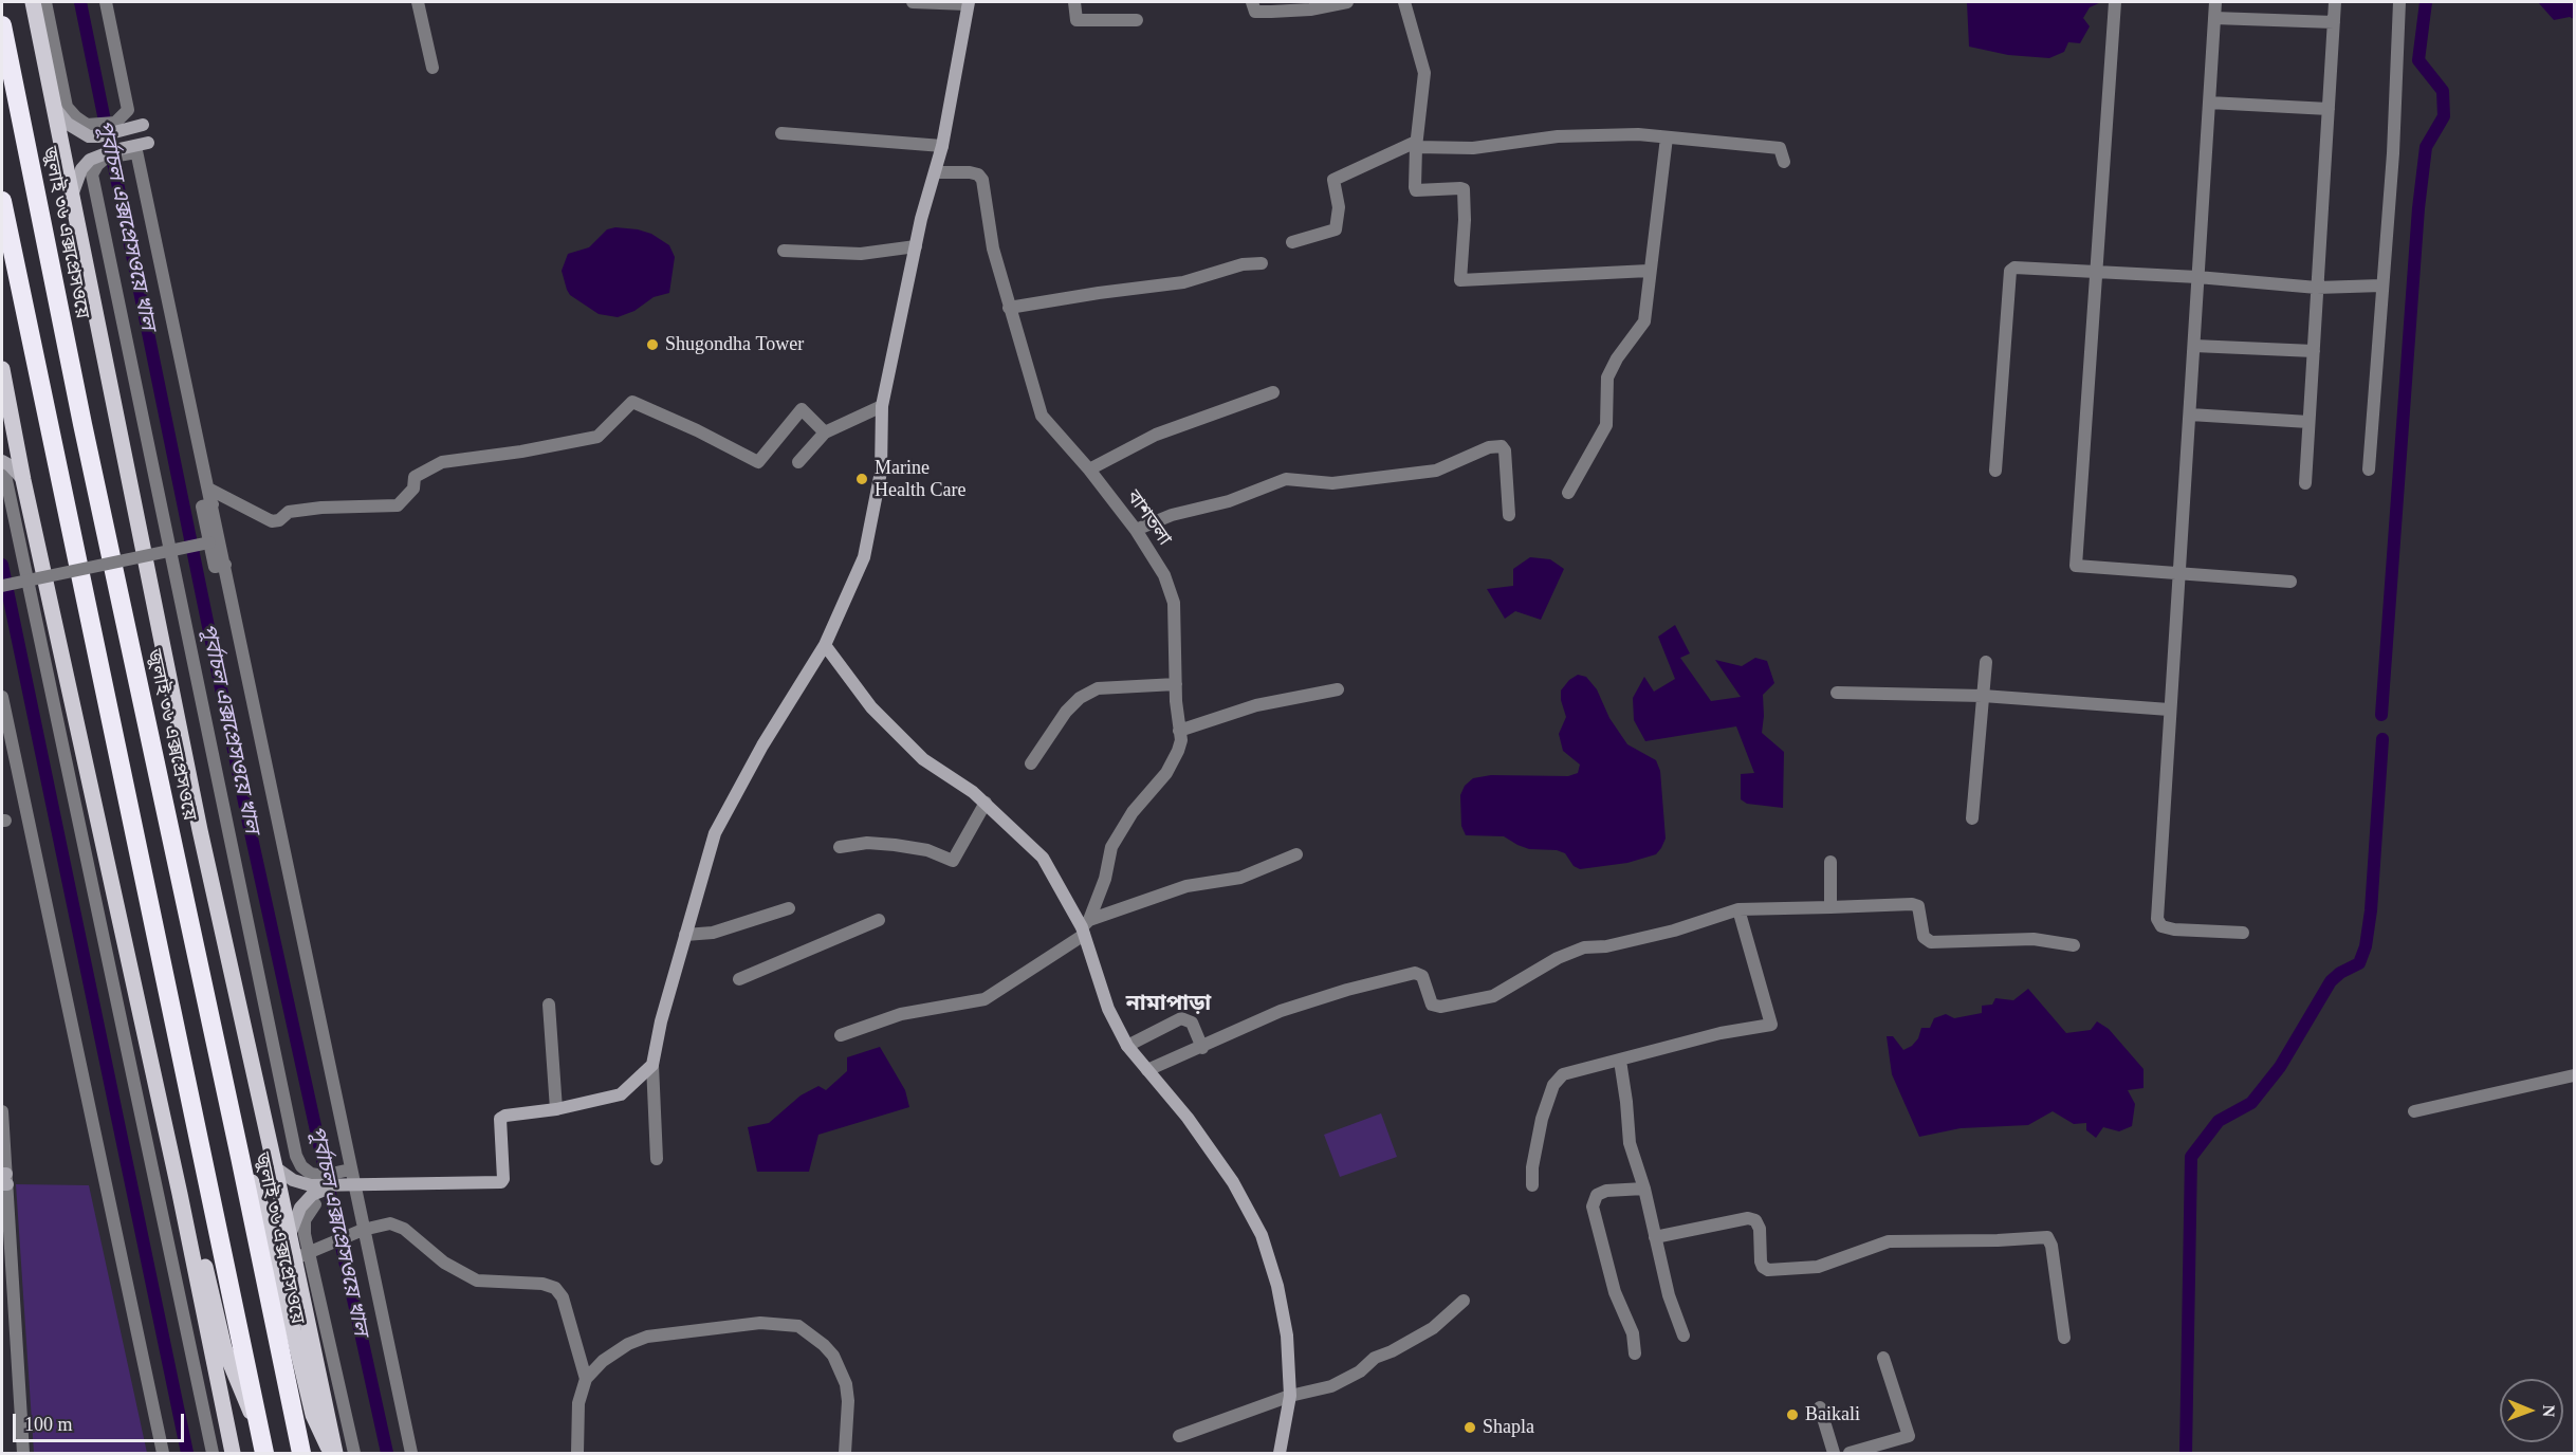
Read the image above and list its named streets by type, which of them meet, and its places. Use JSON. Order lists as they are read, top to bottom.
{
  "streets": {
    "highway": ["জুলাই ৩৬ এক্সপ্রেসওয়ে"],
    "street": ["বাশতলা"]
  },
  "districts": ["নামাপাড়া"],
  "water": ["পূর্বাচল এক্সপ্রেসওয়ে খাল"],
  "places": [
    "Shugondha Tower",
    "Marine Health Care",
    "Baikali",
    "Shapla"
  ],
  "scale_bar": "100 m",
  "north": "right"
}
